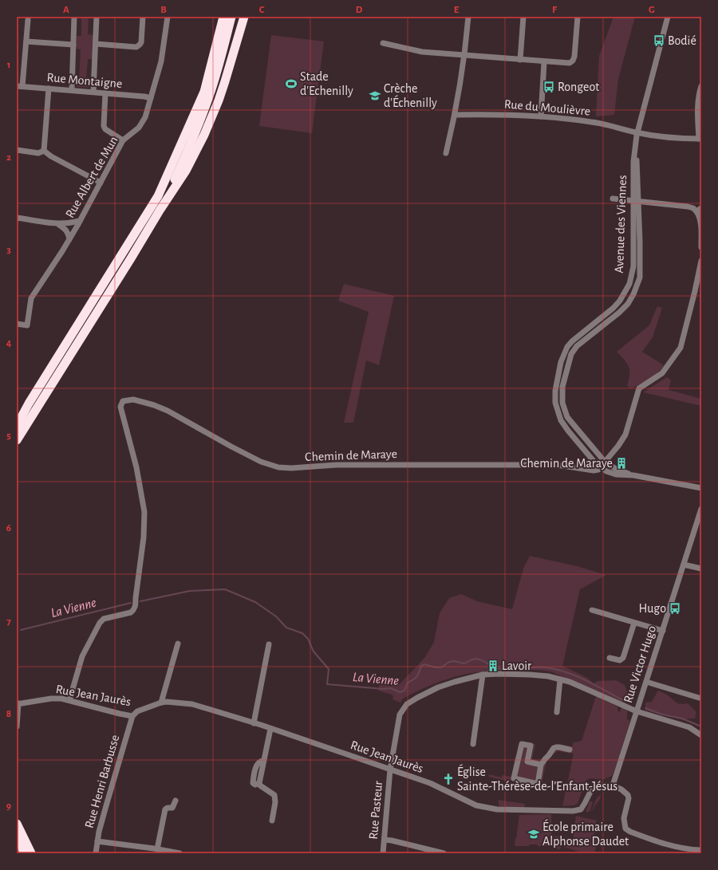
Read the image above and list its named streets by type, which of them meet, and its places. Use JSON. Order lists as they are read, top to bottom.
{
  "streets": {
    "street": [
      "Rue Montaigne",
      "Rue du Moulièvre",
      "Rue Albert de Mun",
      "Avenue des Viennes",
      "Chemin de Maraye",
      "Rue Victor Hugo",
      "Rue Jean Jaurès",
      "Rue Henri Barbusse",
      "Rue Pasteur"
    ]
  },
  "crossings": [
    ["Rue Montaigne", "Rue Albert de Mun"],
    ["Rue du Moulièvre", "Avenue des Viennes"],
    ["Avenue des Viennes", "Chemin de Maraye"],
    ["Chemin de Maraye", "Rue Jean Jaurès"],
    ["Rue Victor Hugo", "Rue Jean Jaurès"],
    ["Rue Victor Hugo", "Rue Pasteur"],
    ["Rue Jean Jaurès", "Rue Henri Barbusse"],
    ["Rue Jean Jaurès", "Rue Pasteur"]
  ],
  "water": ["La Vienne"],
  "places": {
    "bus stop": ["Bodié", "Rongeot", "Hugo"],
    "sports": ["Stade d'Echenilly"],
    "school or university": ["Crèche d'Échenilly", "École primaire Alphonse Daudet"],
    "building": ["Chemin de Maraye", "Lavoir"],
    "church": ["Église Sainte-Thérèse-de-l'Enfant-Jésus"]
  },
  "grid": {
    "columns": [
      "A",
      "B",
      "C",
      "D",
      "E",
      "F",
      "G"
    ],
    "rows": [
      "1",
      "2",
      "3",
      "4",
      "5",
      "6",
      "7",
      "8",
      "9"
    ]
  }
}
